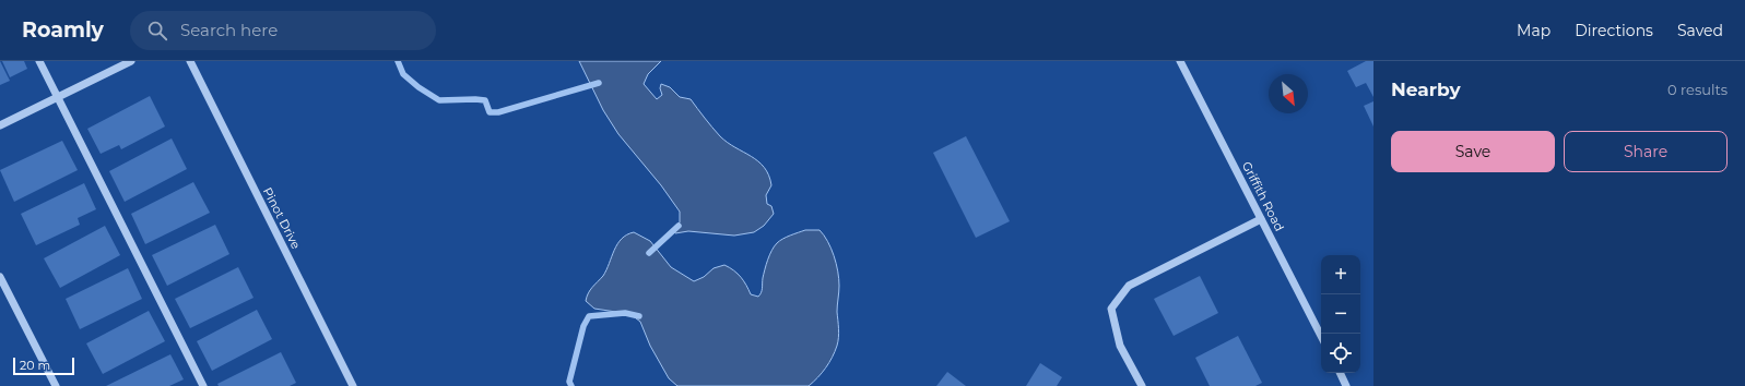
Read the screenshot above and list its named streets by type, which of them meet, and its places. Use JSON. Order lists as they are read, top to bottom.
{
  "streets": {
    "street": ["Griffith Road", "Pinot Drive"]
  },
  "scale_bar": "20 m",
  "north": "bottom right",
  "page": {
    "header": "Roamly",
    "search": "Search here",
    "nav": ["Map", "Directions", "Saved"],
    "heading": ["Nearby", "0 results"],
    "buttons": ["Save", "Share"],
    "map_buttons": ["+", "−"],
    "scale": "20 m"
  }
}
